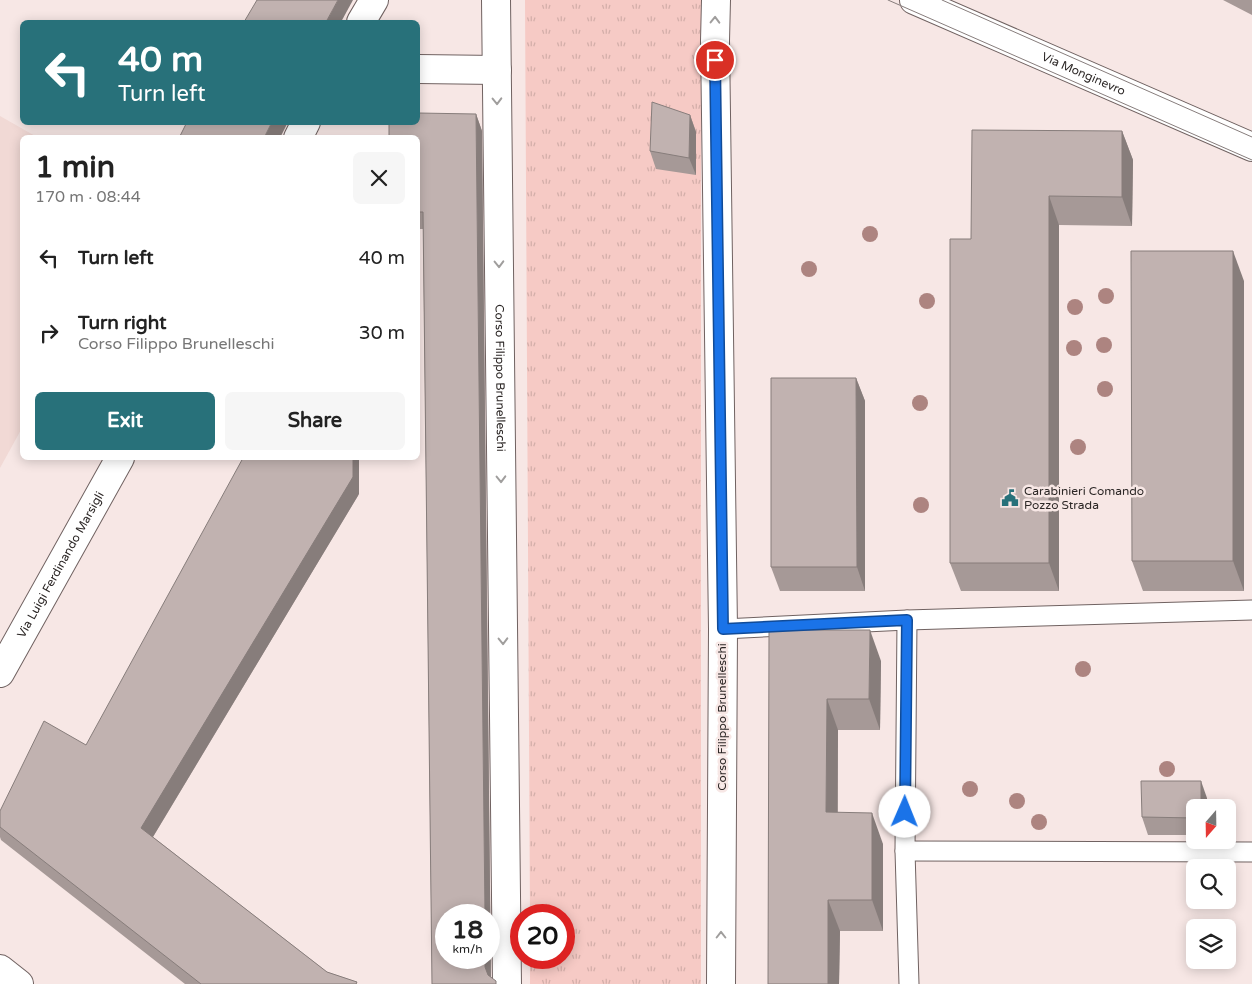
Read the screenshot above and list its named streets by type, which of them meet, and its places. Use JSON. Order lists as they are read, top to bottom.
{
  "streets": {
    "street": ["Via Monginevro", "Corso Filippo Brunelleschi", "Via Luigi Ferdinando Marsigli"]
  },
  "places": {
    "public building": ["Carabinieri Comando Pozzo Strada"]
  },
  "north": "bottom",
  "page": {
    "turn": ["40 m", "Turn left"],
    "heading": ["1 min", "170 m · 08:44"],
    "list": [
      {
        "name": "Turn left",
        "value": "40 m"
      },
      {
        "name": "Turn right",
        "note": "Corso Filippo Brunelleschi",
        "value": "30 m"
      }
    ],
    "buttons": ["Exit", "Share"],
    "speed": "18 km/h",
    "limit": "20"
  }
}
